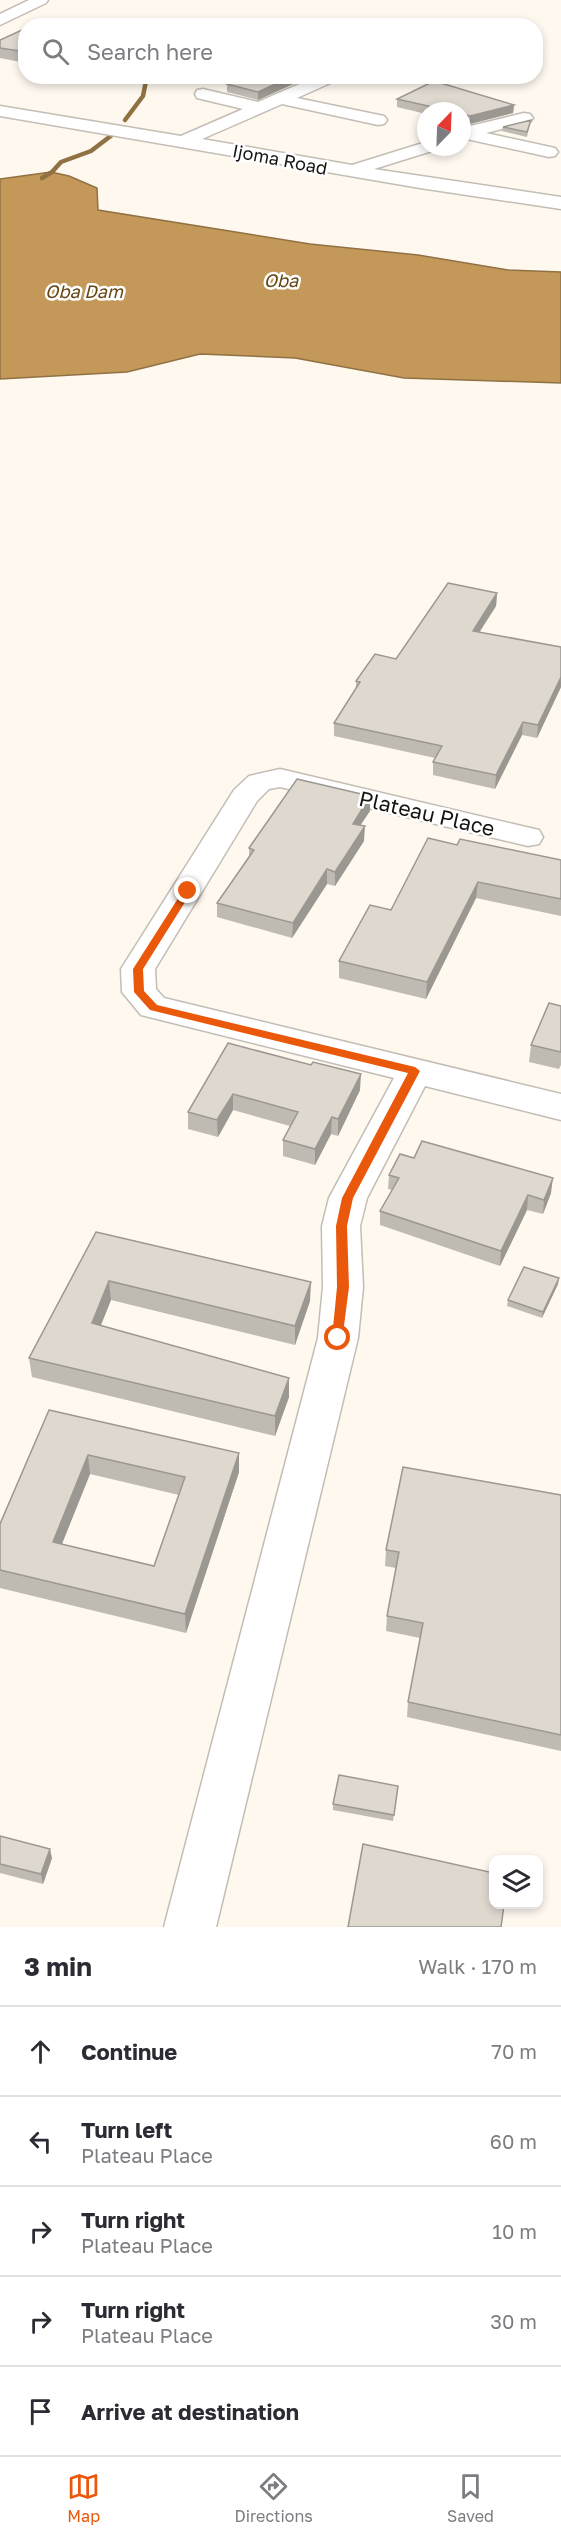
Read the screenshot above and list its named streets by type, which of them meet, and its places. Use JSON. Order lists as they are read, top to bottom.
{
  "streets": {
    "street": ["Ijoma Road", "Plateau Place"]
  },
  "water": ["Oba", "Oba Dam"],
  "north": "top right",
  "page": {
    "search": "Search here",
    "heading": ["3 min", "Walk · 170 m"],
    "list": [
      ["Continue", "70 m"],
      ["Turn left", "Plateau Place", "60 m"],
      ["Turn right", "Plateau Place", "10 m"],
      ["Turn right", "Plateau Place", "30 m"],
      "Arrive at destination"
    ],
    "nav": ["Map", "Directions", "Saved"]
  }
}
